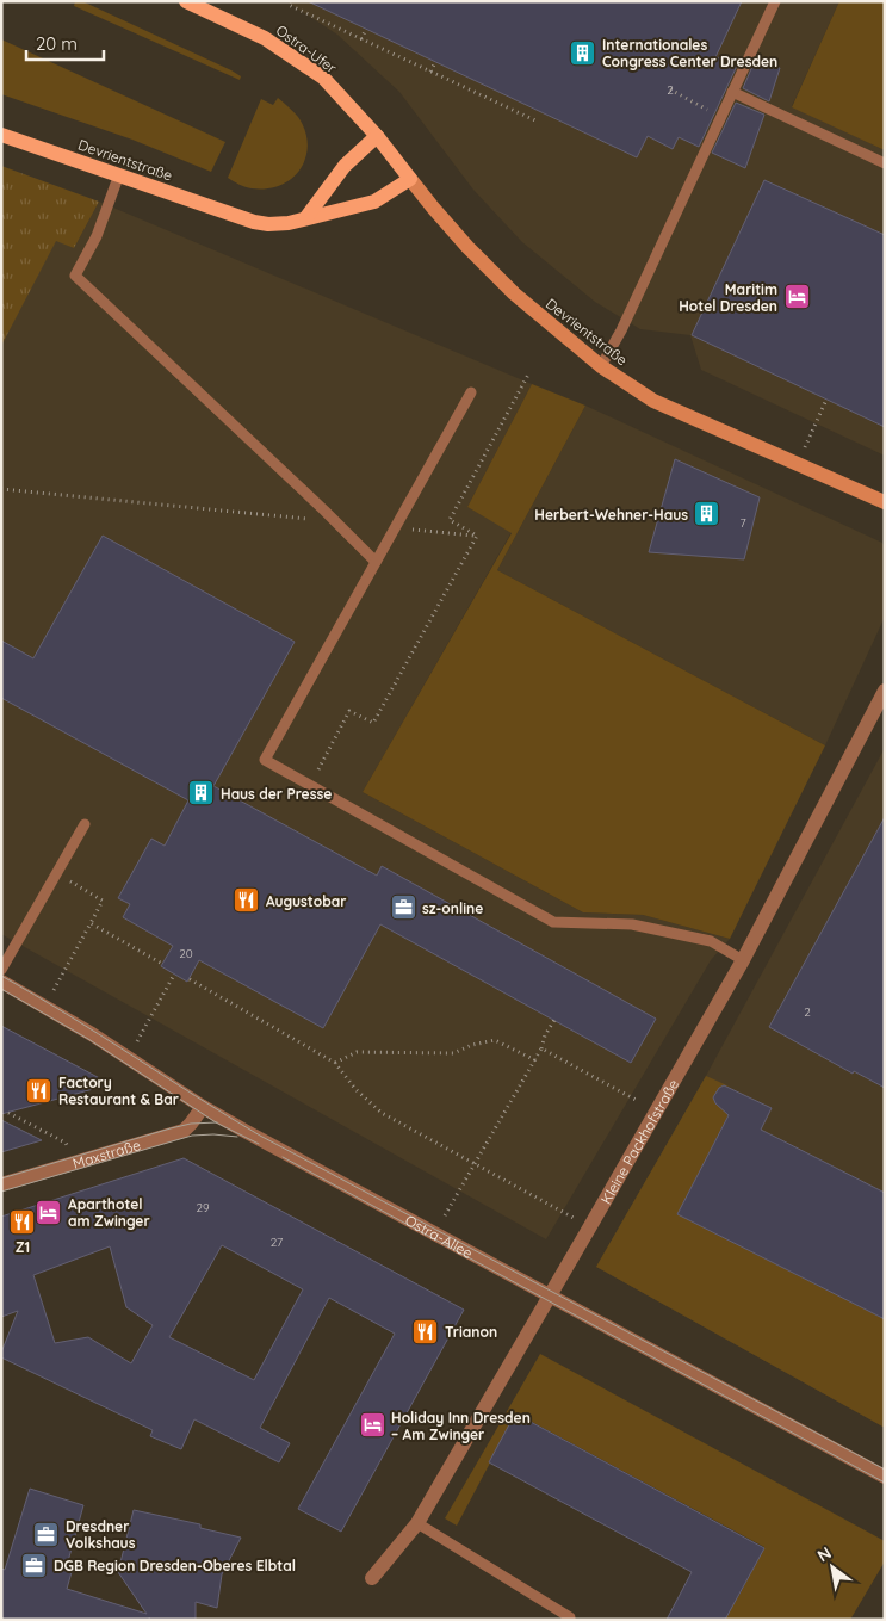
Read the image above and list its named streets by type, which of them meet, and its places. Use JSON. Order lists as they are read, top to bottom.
{
  "streets": {
    "main road": ["Ostra-Ufer", "Devrientstraße"],
    "street": ["Kleine Packhofstraße", "Maxstraße", "Ostra-Allee"]
  },
  "crossings": [
    ["Ostra-Ufer", "Devrientstraße"],
    ["Kleine Packhofstraße", "Ostra-Allee"],
    ["Maxstraße", "Ostra-Allee"]
  ],
  "places": {
    "building": ["Internationales Congress Center Dresden", "Herbert-Wehner-Haus", "Haus der Presse"],
    "hotel": ["Maritim Hotel Dresden", "Aparthotel am Zwinger", "Holiday Inn Dresden – Am Zwinger"],
    "restaurant": [
      "Augustobar",
      "Factory Restaurant & Bar",
      "Z1",
      "Trianon"
    ],
    "office": ["sz-online", "Dresdner Volkshaus", "DGB Region Dresden-Oberes Elbtal"]
  },
  "house_numbers": [
    "2",
    "7",
    "20",
    "2",
    "29",
    "27"
  ],
  "scale_bar": "20 m",
  "north": "top left"
}
